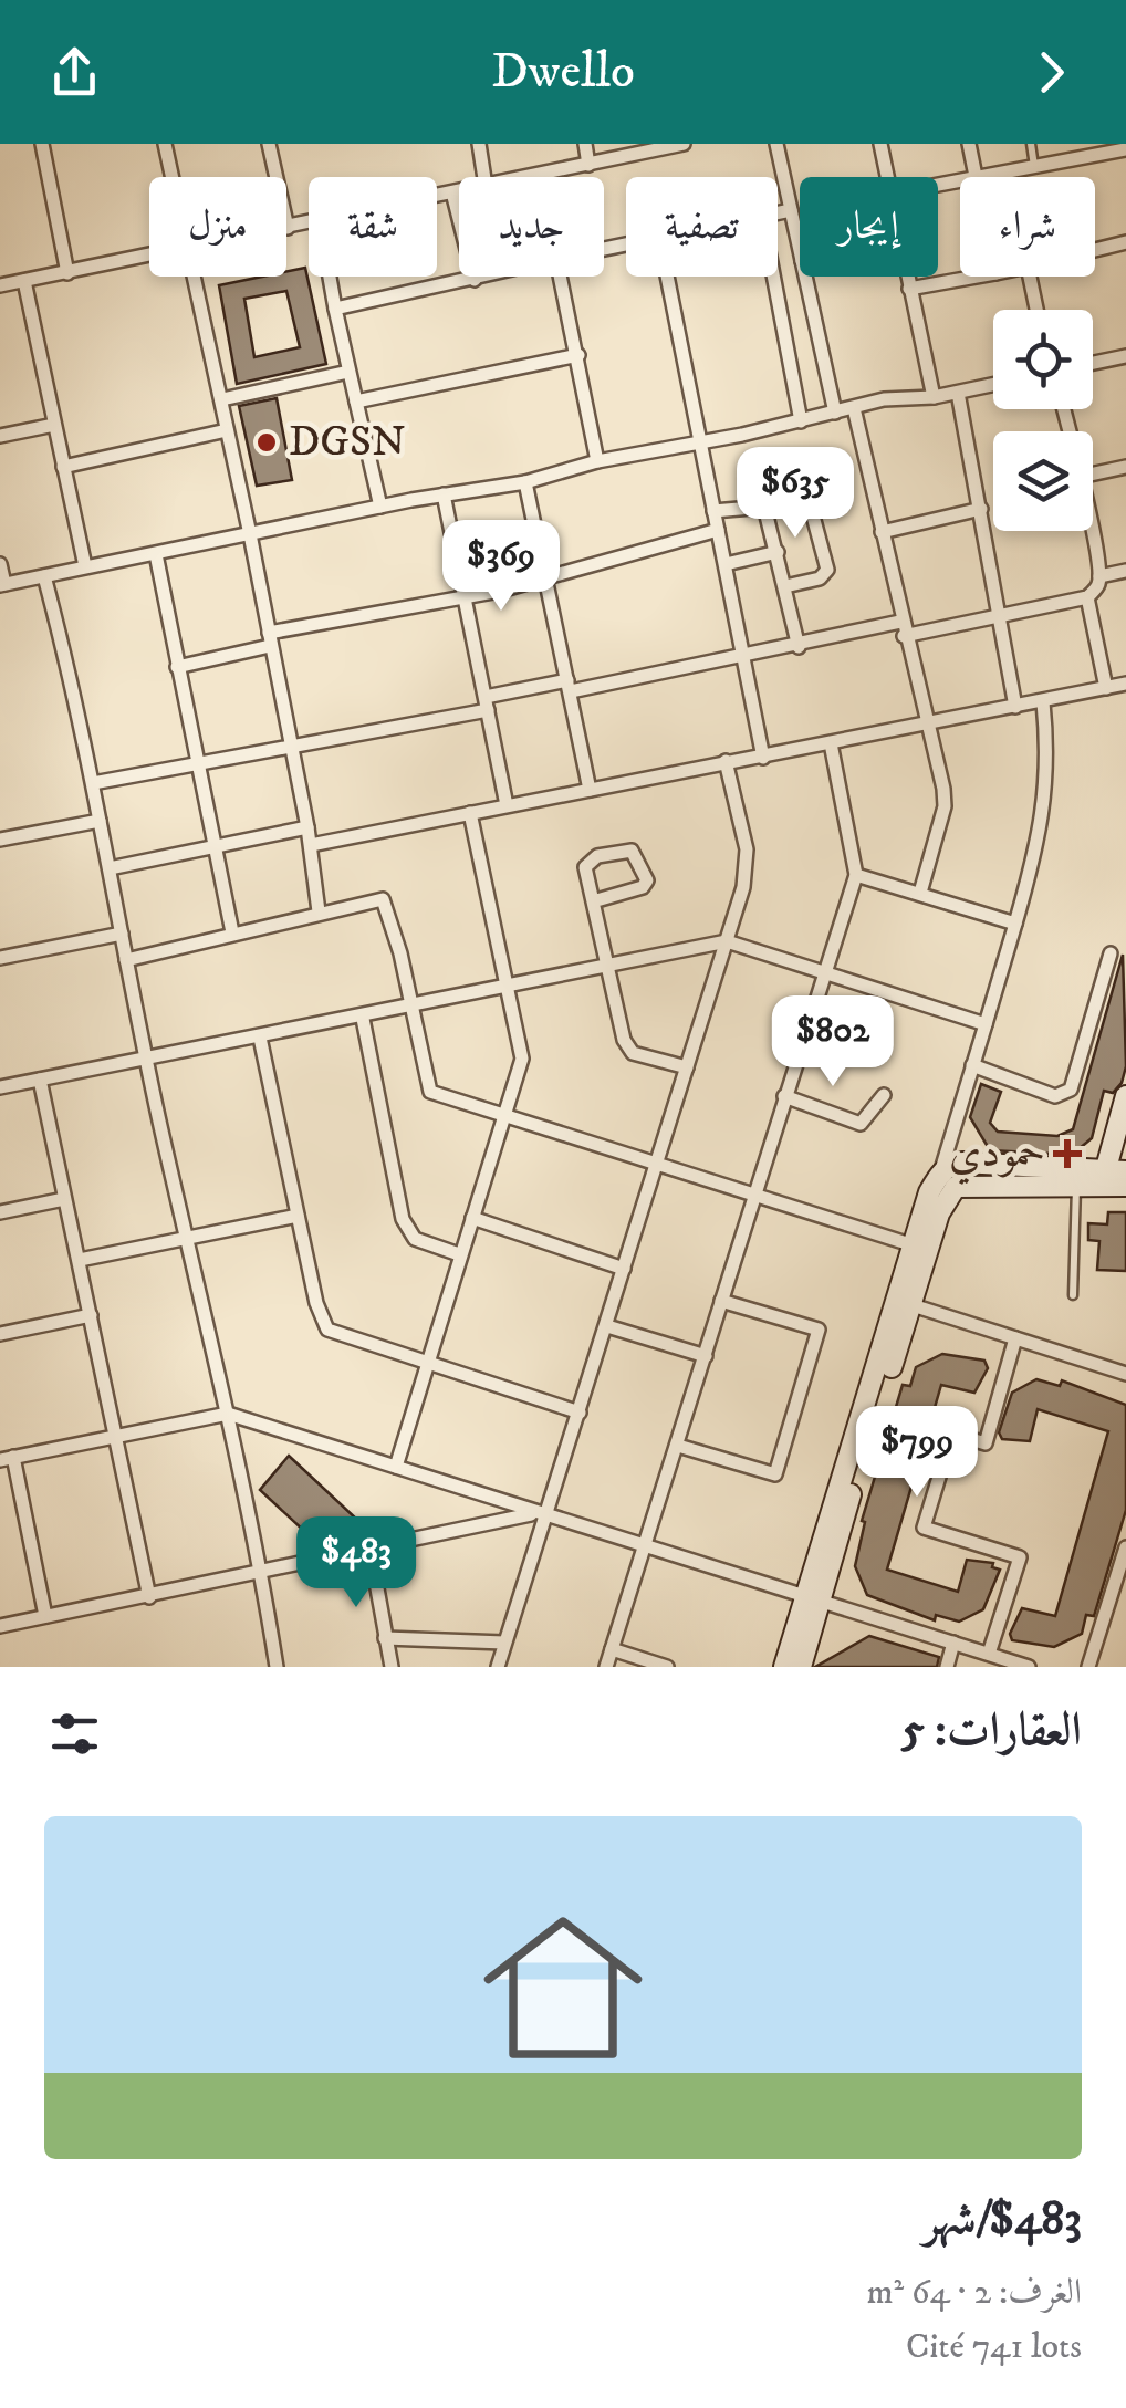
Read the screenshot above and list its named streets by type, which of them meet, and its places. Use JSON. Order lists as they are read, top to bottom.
{
  "places": {
    "other": ["DGSN"],
    "health": ["حمودي"]
  },
  "page": {
    "header": "Dwello",
    "chip": [
      "شراء",
      "إيجار",
      "تصفية",
      "جديد",
      "شقة",
      "منزل"
    ],
    "price": [
      "$635",
      "$369",
      "$802",
      "$799",
      "$483"
    ],
    "heading": "العقارات: 5",
    "list": [
      {
        "name": "$483/شهر",
        "note": "الغرف: 2 · 64 m² · Cité 741 lots"
      }
    ]
  }
}
